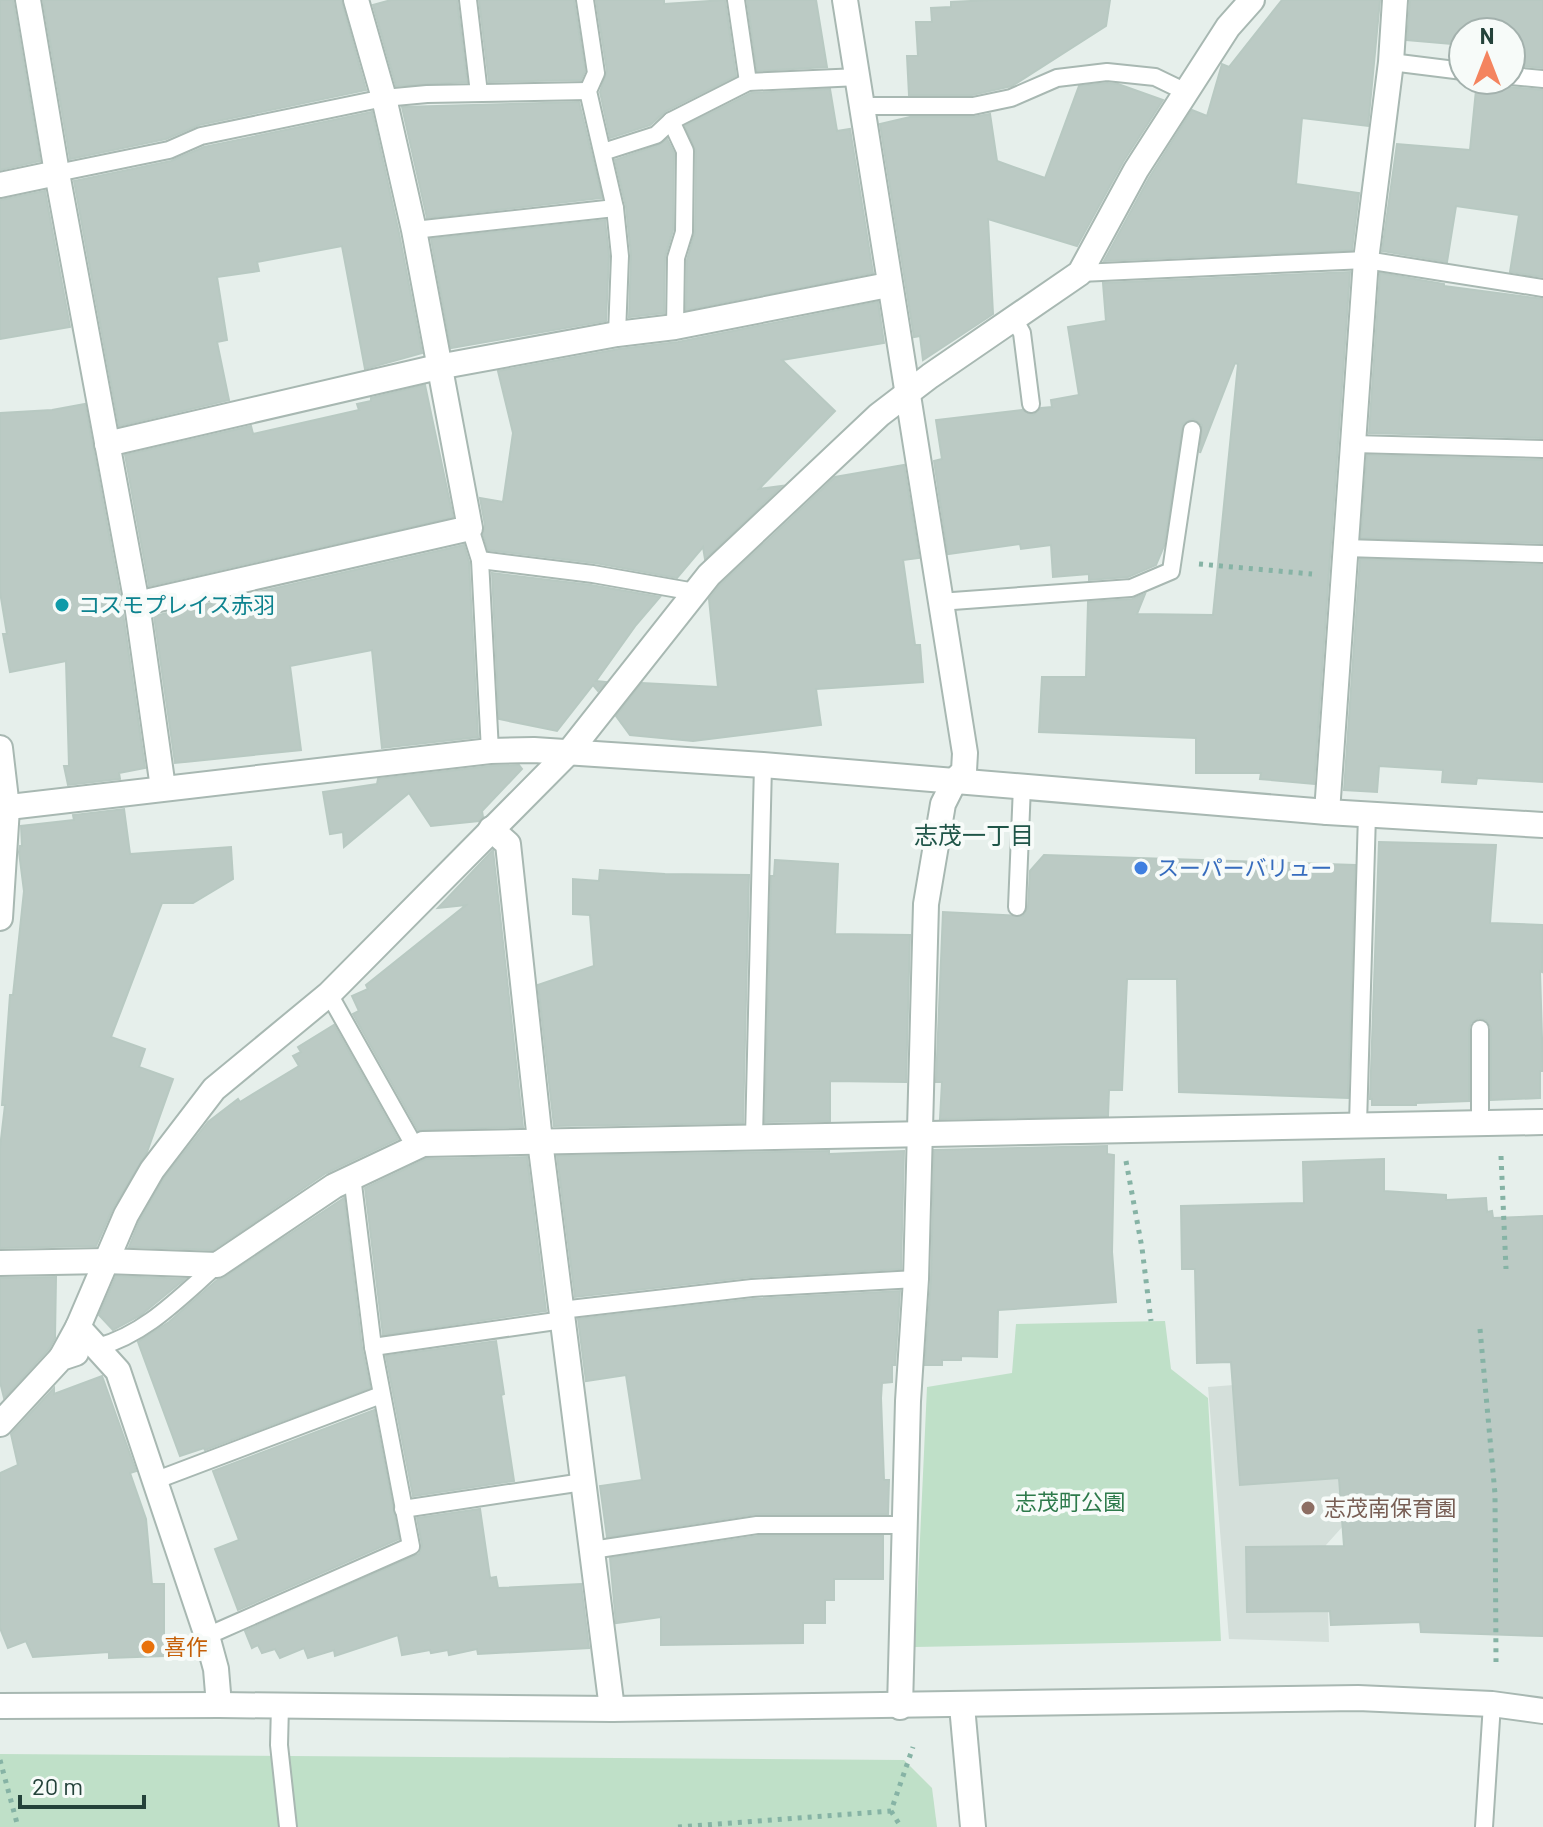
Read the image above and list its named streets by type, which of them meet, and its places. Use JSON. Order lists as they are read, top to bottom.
{
  "districts": ["志茂一丁目"],
  "parks": ["志茂町公園"],
  "places": [
    "コスモプレイス赤羽",
    "スーパーバリュー",
    "志茂南保育園",
    "喜作"
  ],
  "scale_bar": "20 m",
  "north": "top"
}
